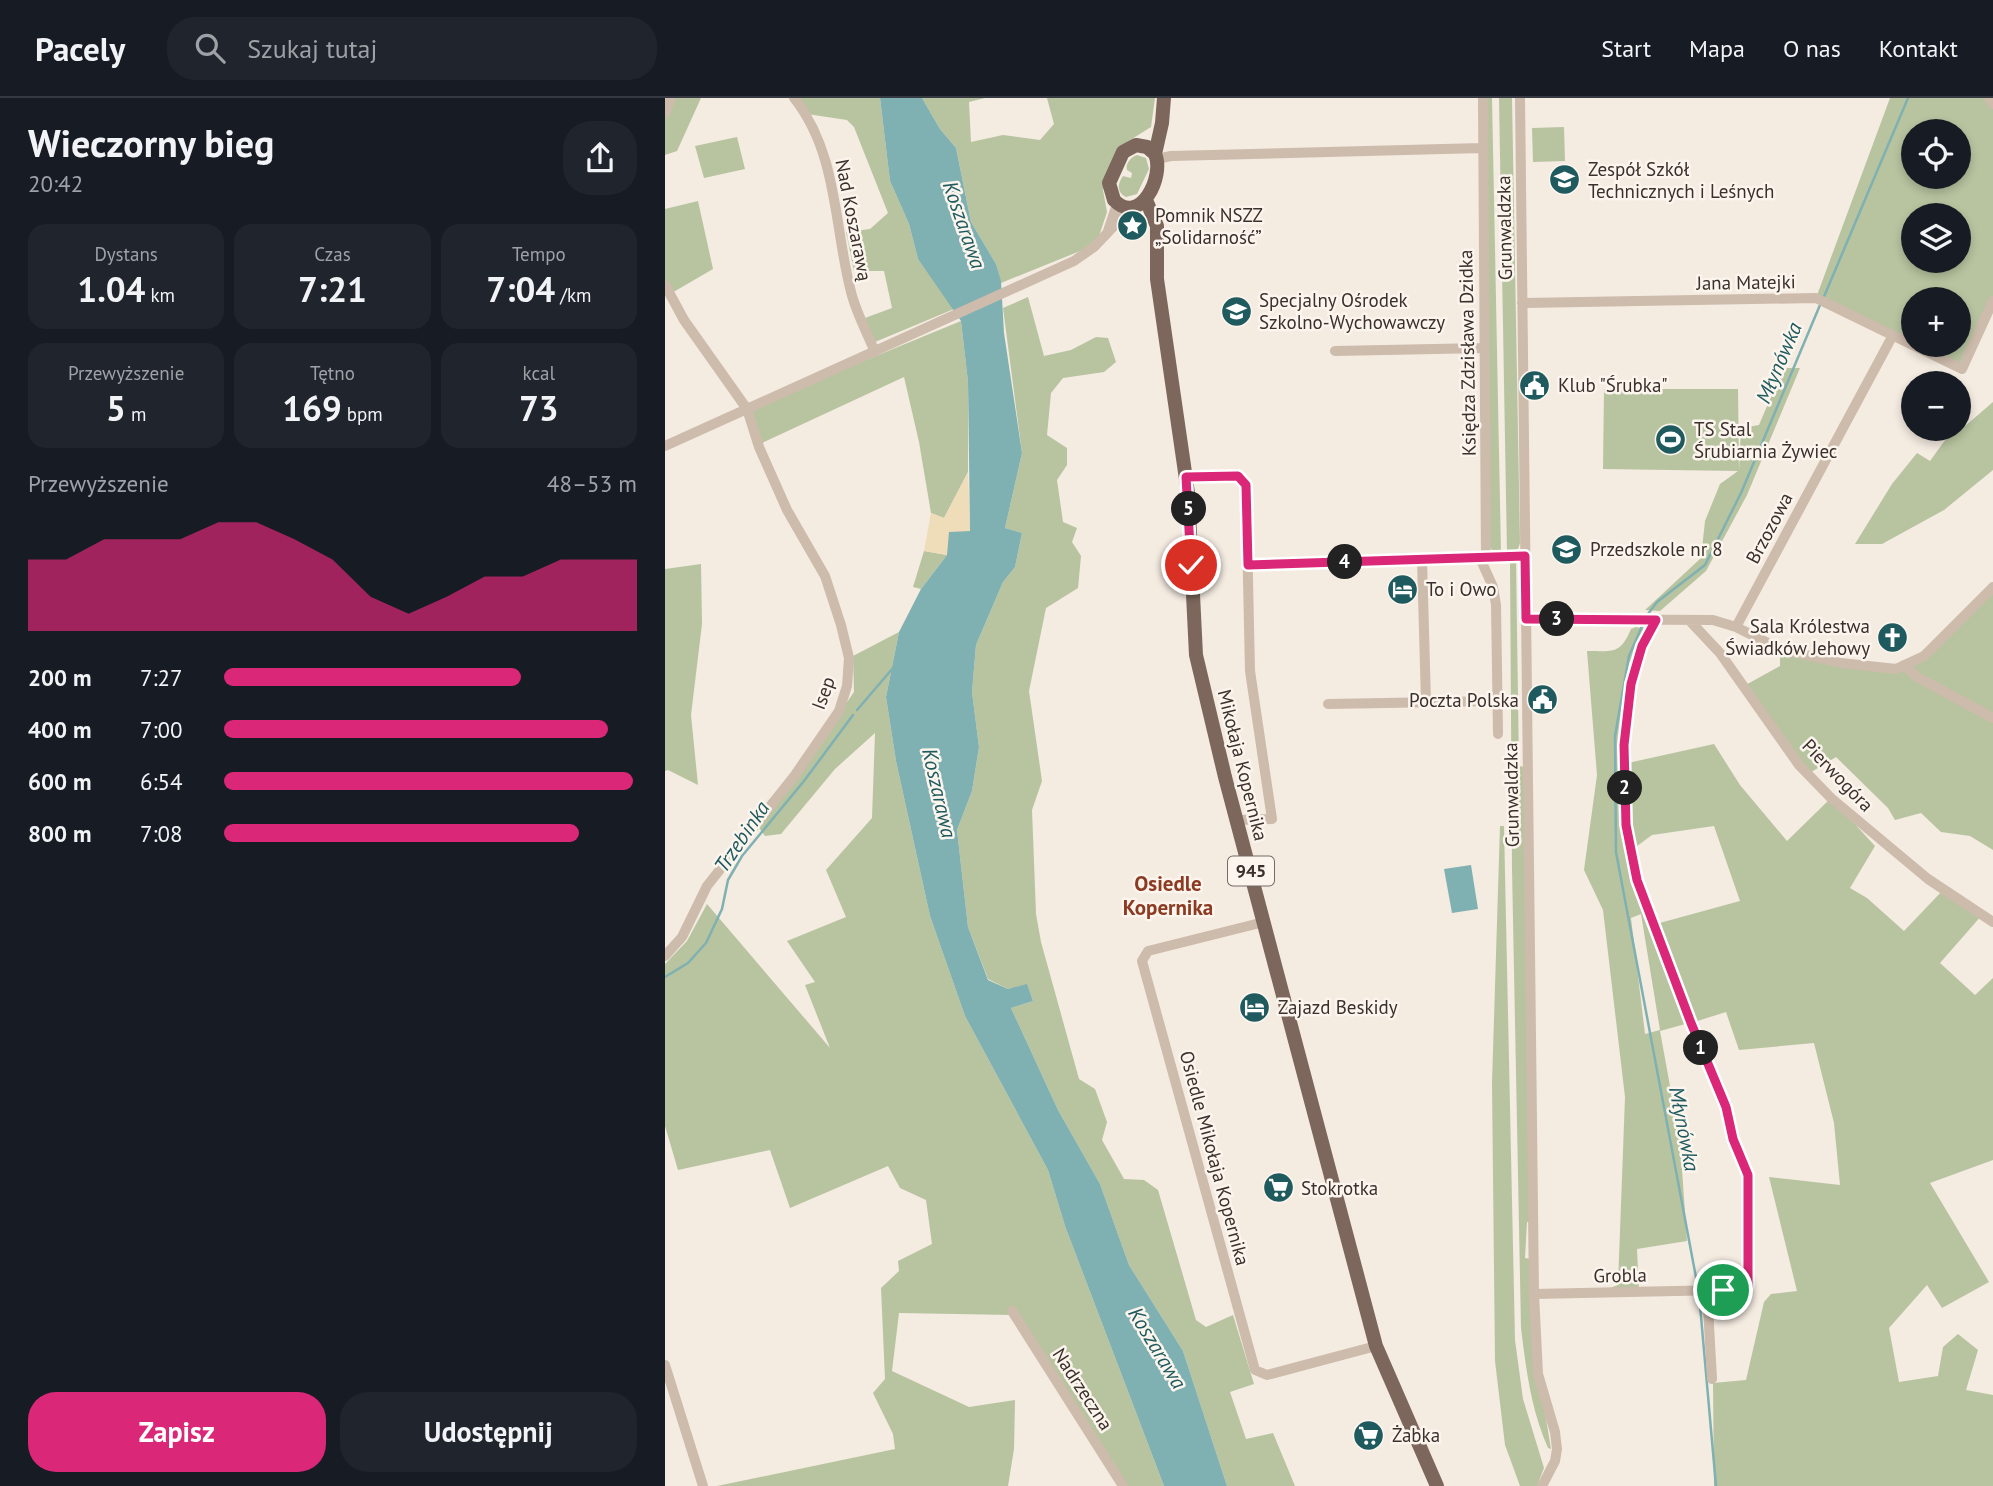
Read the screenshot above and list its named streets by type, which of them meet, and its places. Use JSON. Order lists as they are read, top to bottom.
{
  "streets": {
    "main road": ["Mikołaja Kopernika", "945"],
    "street": [
      "Nad Koszarawą",
      "Grunwaldzka",
      "Jana Matejki",
      "Księdza Zdzisława Dzidka",
      "Brzozowa",
      "Isep",
      "Pierwogóra",
      "Osiedle Mikołaja Kopernika",
      "Grobla",
      "Nadrzeczna"
    ]
  },
  "crossings": [
    ["Grunwaldzka", "Jana Matejki"],
    ["Grunwaldzka", "Grobla"],
    ["Jana Matejki", "Brzozowa"],
    ["Mikołaja Kopernika", "945"],
    ["Mikołaja Kopernika", "Osiedle Mikołaja Kopernika"]
  ],
  "districts": ["Osiedle Kopernika"],
  "water": ["Koszarawa", "Młynówka", "Trzebinka"],
  "places": {
    "school or university": ["Zespół Szkół Technicznych i Leśnych", "Specjalny Ośrodek Szkolno-Wychowawczy", "Przedszkole nr 8"],
    "place": ["Pomnik NSZZ „Solidarność”"],
    "public building": ["Klub \"Śrubka\"", "Poczta Polska"],
    "sports": ["TS Stal Śrubiarnia Żywiec"],
    "hotel": ["To i Owo", "Zajazd Beskidy"],
    "church": ["Sala Królestwa Świadków Jehowy"],
    "supermarket": ["Stokrotka", "Żabka"]
  },
  "page": {
    "header": "Pacely",
    "search": "Szukaj tutaj",
    "nav": [
      "Start",
      "Mapa",
      "O nas",
      "Kontakt"
    ],
    "heading": ["Wieczorny bieg", "20:42"],
    "map_buttons": ["+", "−"],
    "stats": [
      ["Dystans", "1.04 km"],
      ["Czas", "7:21"],
      ["Tempo", "7:04 /km"],
      ["Przewyższenie", "5 m"],
      ["Tętno", "169 bpm"],
      ["kcal", "73"]
    ],
    "chart": ["Przewyższenie", "48–53 m"],
    "pins": [
      "5",
      "4",
      "3",
      "2",
      "1"
    ],
    "list": [
      {
        "name": "200 m",
        "note": "7:27"
      },
      {
        "name": "400 m",
        "note": "7:00"
      },
      {
        "name": "600 m",
        "note": "6:54"
      },
      {
        "name": "800 m",
        "note": "7:08"
      }
    ],
    "buttons": ["Zapisz", "Udostępnij"]
  }
}
